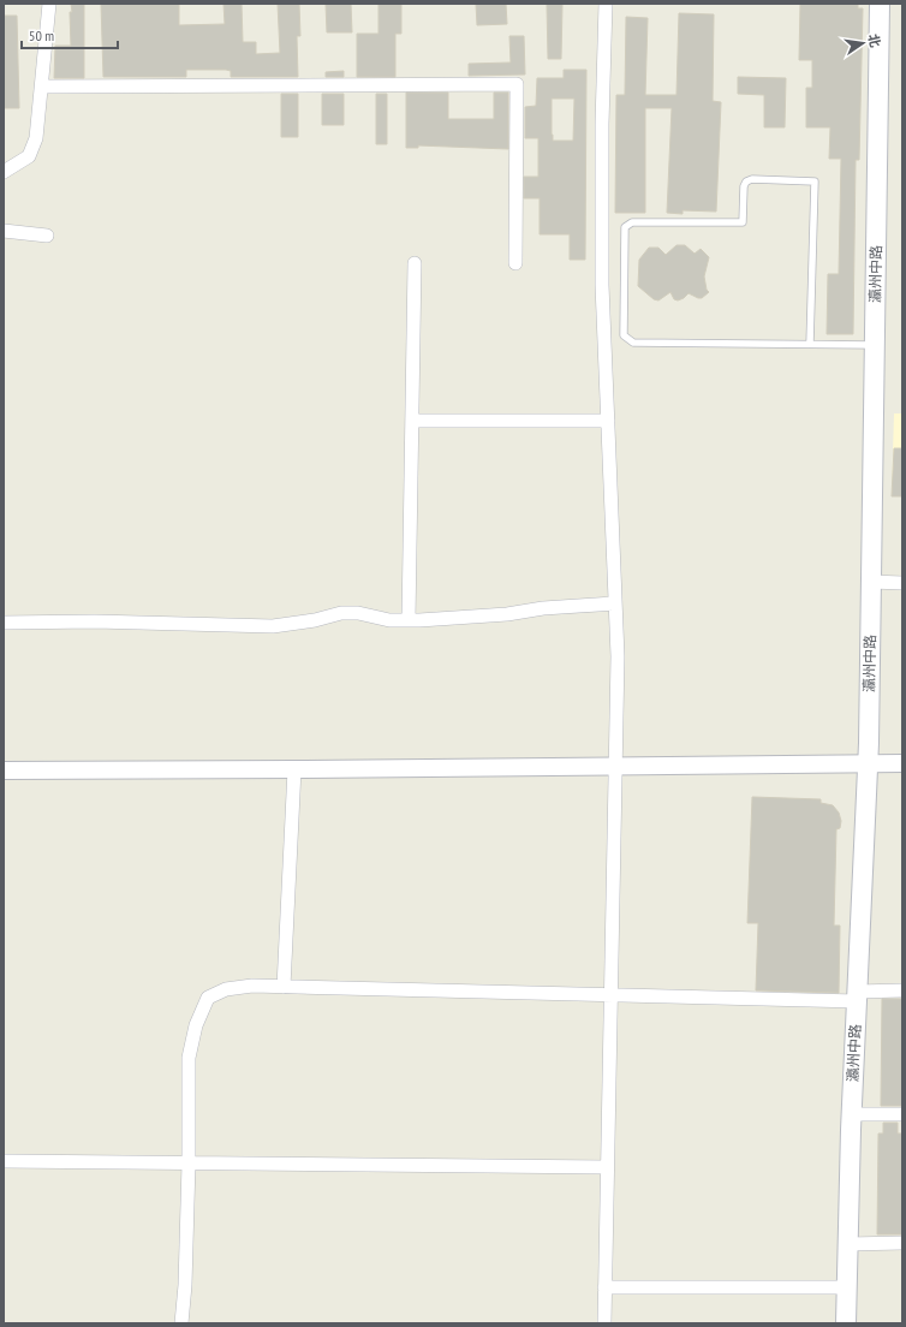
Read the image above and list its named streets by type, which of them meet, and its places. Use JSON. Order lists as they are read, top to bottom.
{
  "streets": {
    "main road": ["瀛州中路"]
  },
  "scale_bar": "50 m",
  "north": "right"
}
